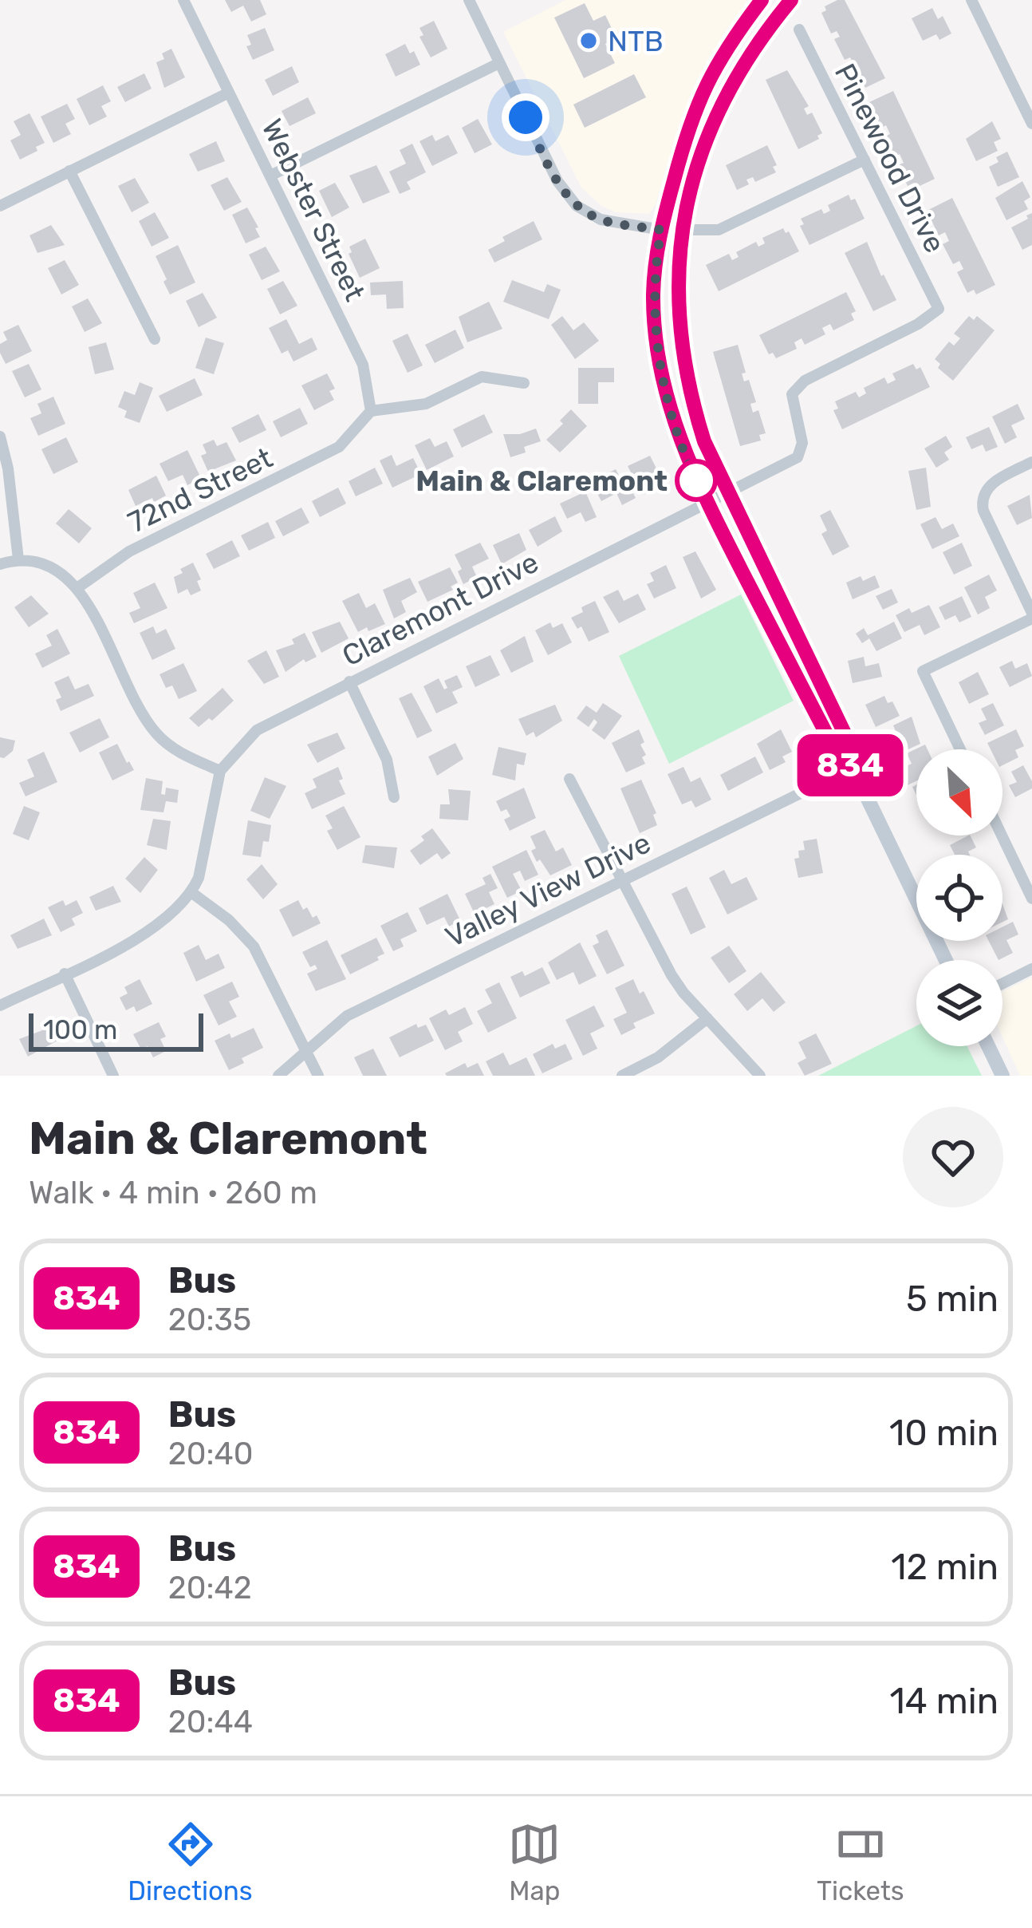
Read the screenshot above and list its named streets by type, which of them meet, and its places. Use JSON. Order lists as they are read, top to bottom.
{
  "streets": {
    "street": [
      "Pinewood Drive",
      "Webster Street",
      "72nd Street",
      "Claremont Drive",
      "Valley View Drive"
    ]
  },
  "crossings": [
    ["Pinewood Drive", "Claremont Drive"],
    ["Webster Street", "72nd Street"]
  ],
  "places": ["NTB", "Main & Claremont"],
  "lines": ["bus line 834"],
  "scale_bar": "100 m",
  "north": "bottom right",
  "page": {
    "on_map": "834",
    "scale": "100 m",
    "heading": ["Main & Claremont", "Walk · 4 min · 260 m"],
    "list": [
      {
        "mark": "834",
        "name": "Bus",
        "note": "20:35",
        "value": "5 min"
      },
      {
        "mark": "834",
        "name": "Bus",
        "note": "20:40",
        "value": "10 min"
      },
      {
        "mark": "834",
        "name": "Bus",
        "note": "20:42",
        "value": "12 min"
      },
      {
        "mark": "834",
        "name": "Bus",
        "note": "20:44",
        "value": "14 min"
      }
    ],
    "tabs": ["Directions", "Map", "Tickets"]
  }
}
